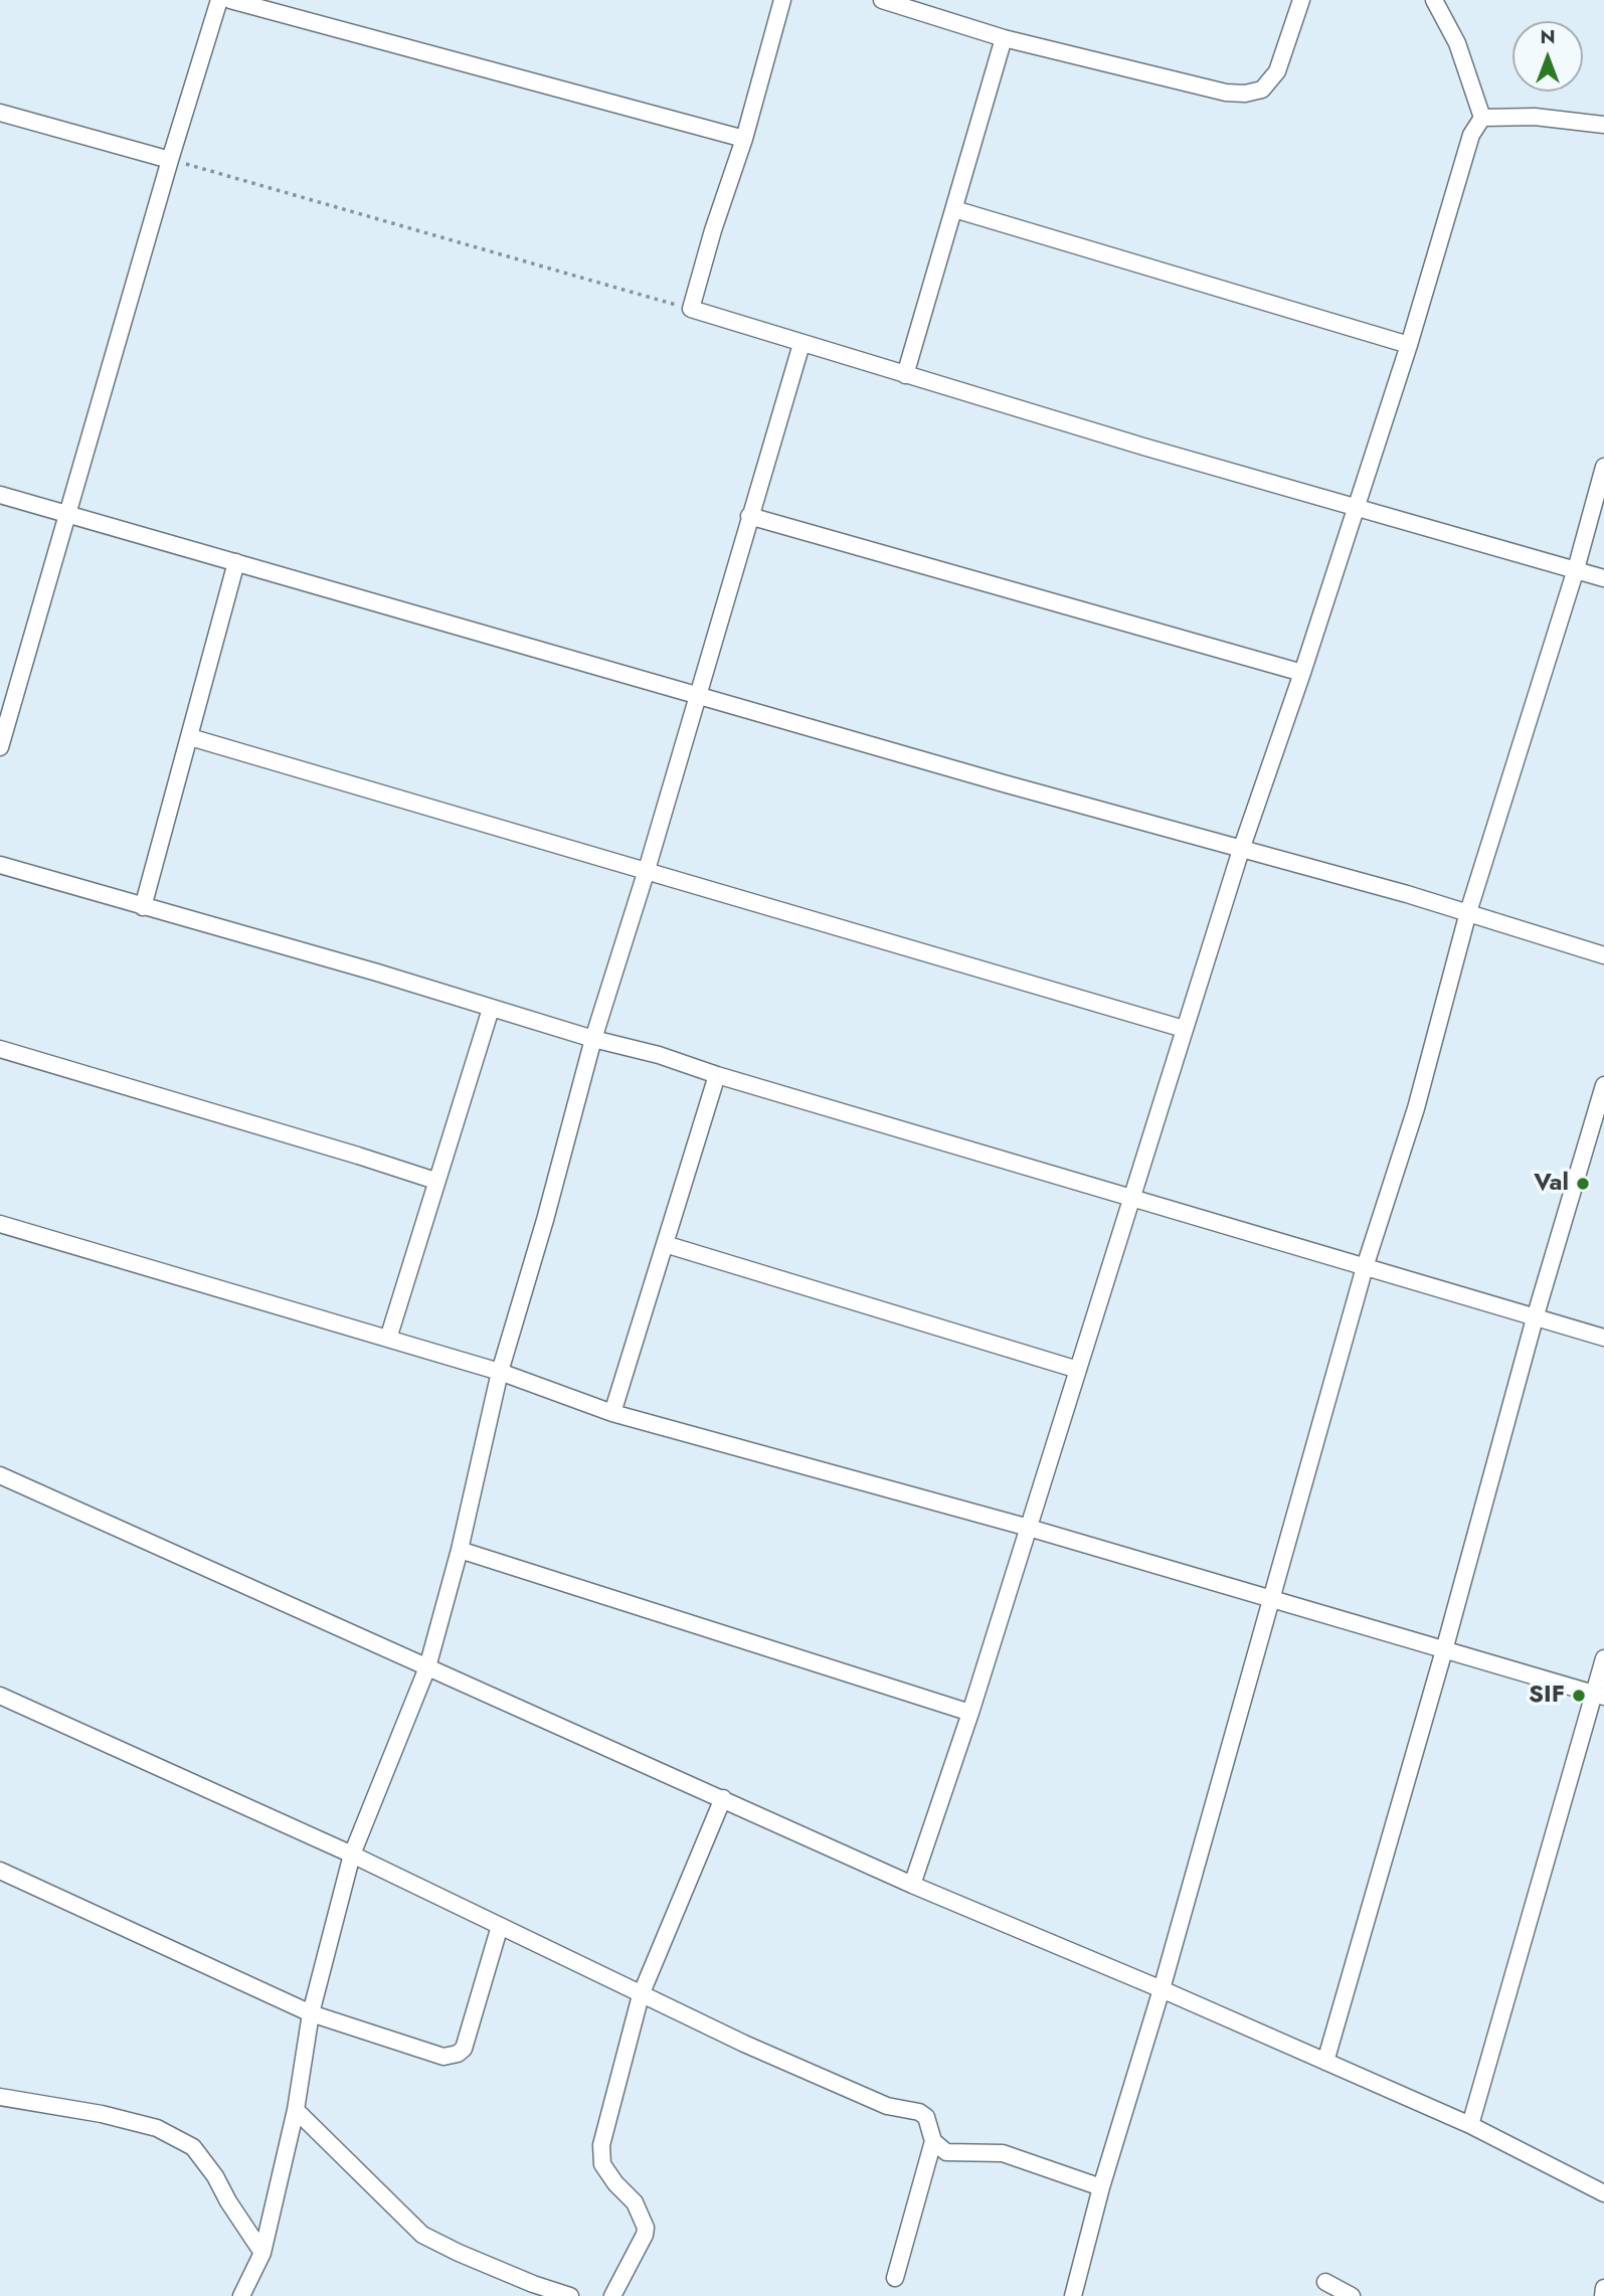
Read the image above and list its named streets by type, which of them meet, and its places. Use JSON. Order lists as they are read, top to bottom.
{
  "places": ["Val", "SIF"],
  "north": "top"
}
